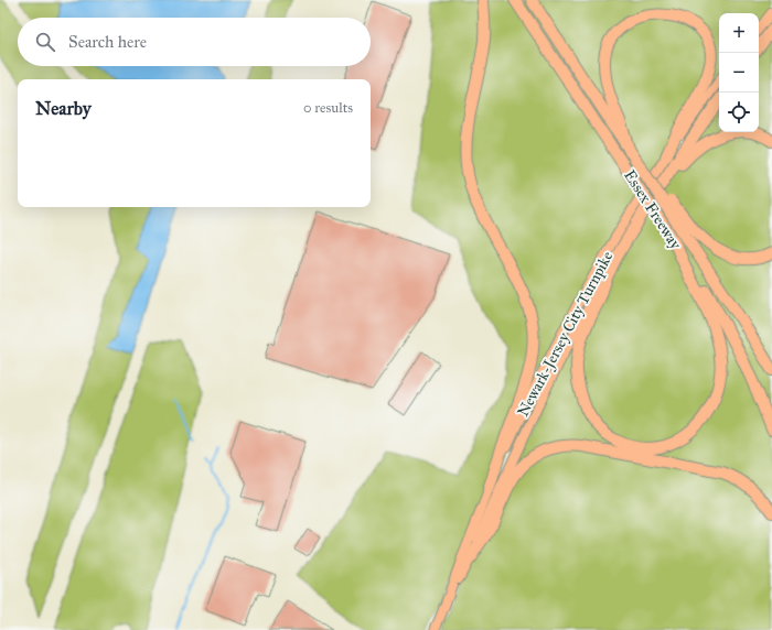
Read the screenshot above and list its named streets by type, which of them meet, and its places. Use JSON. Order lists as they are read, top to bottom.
{
  "streets": {
    "highway": ["Essex Freeway", "Newark-Jersey City Turnpike"]
  },
  "page": {
    "map_buttons": ["+", "−"],
    "search": "Search here",
    "heading": ["Nearby", "0 results"]
  }
}
